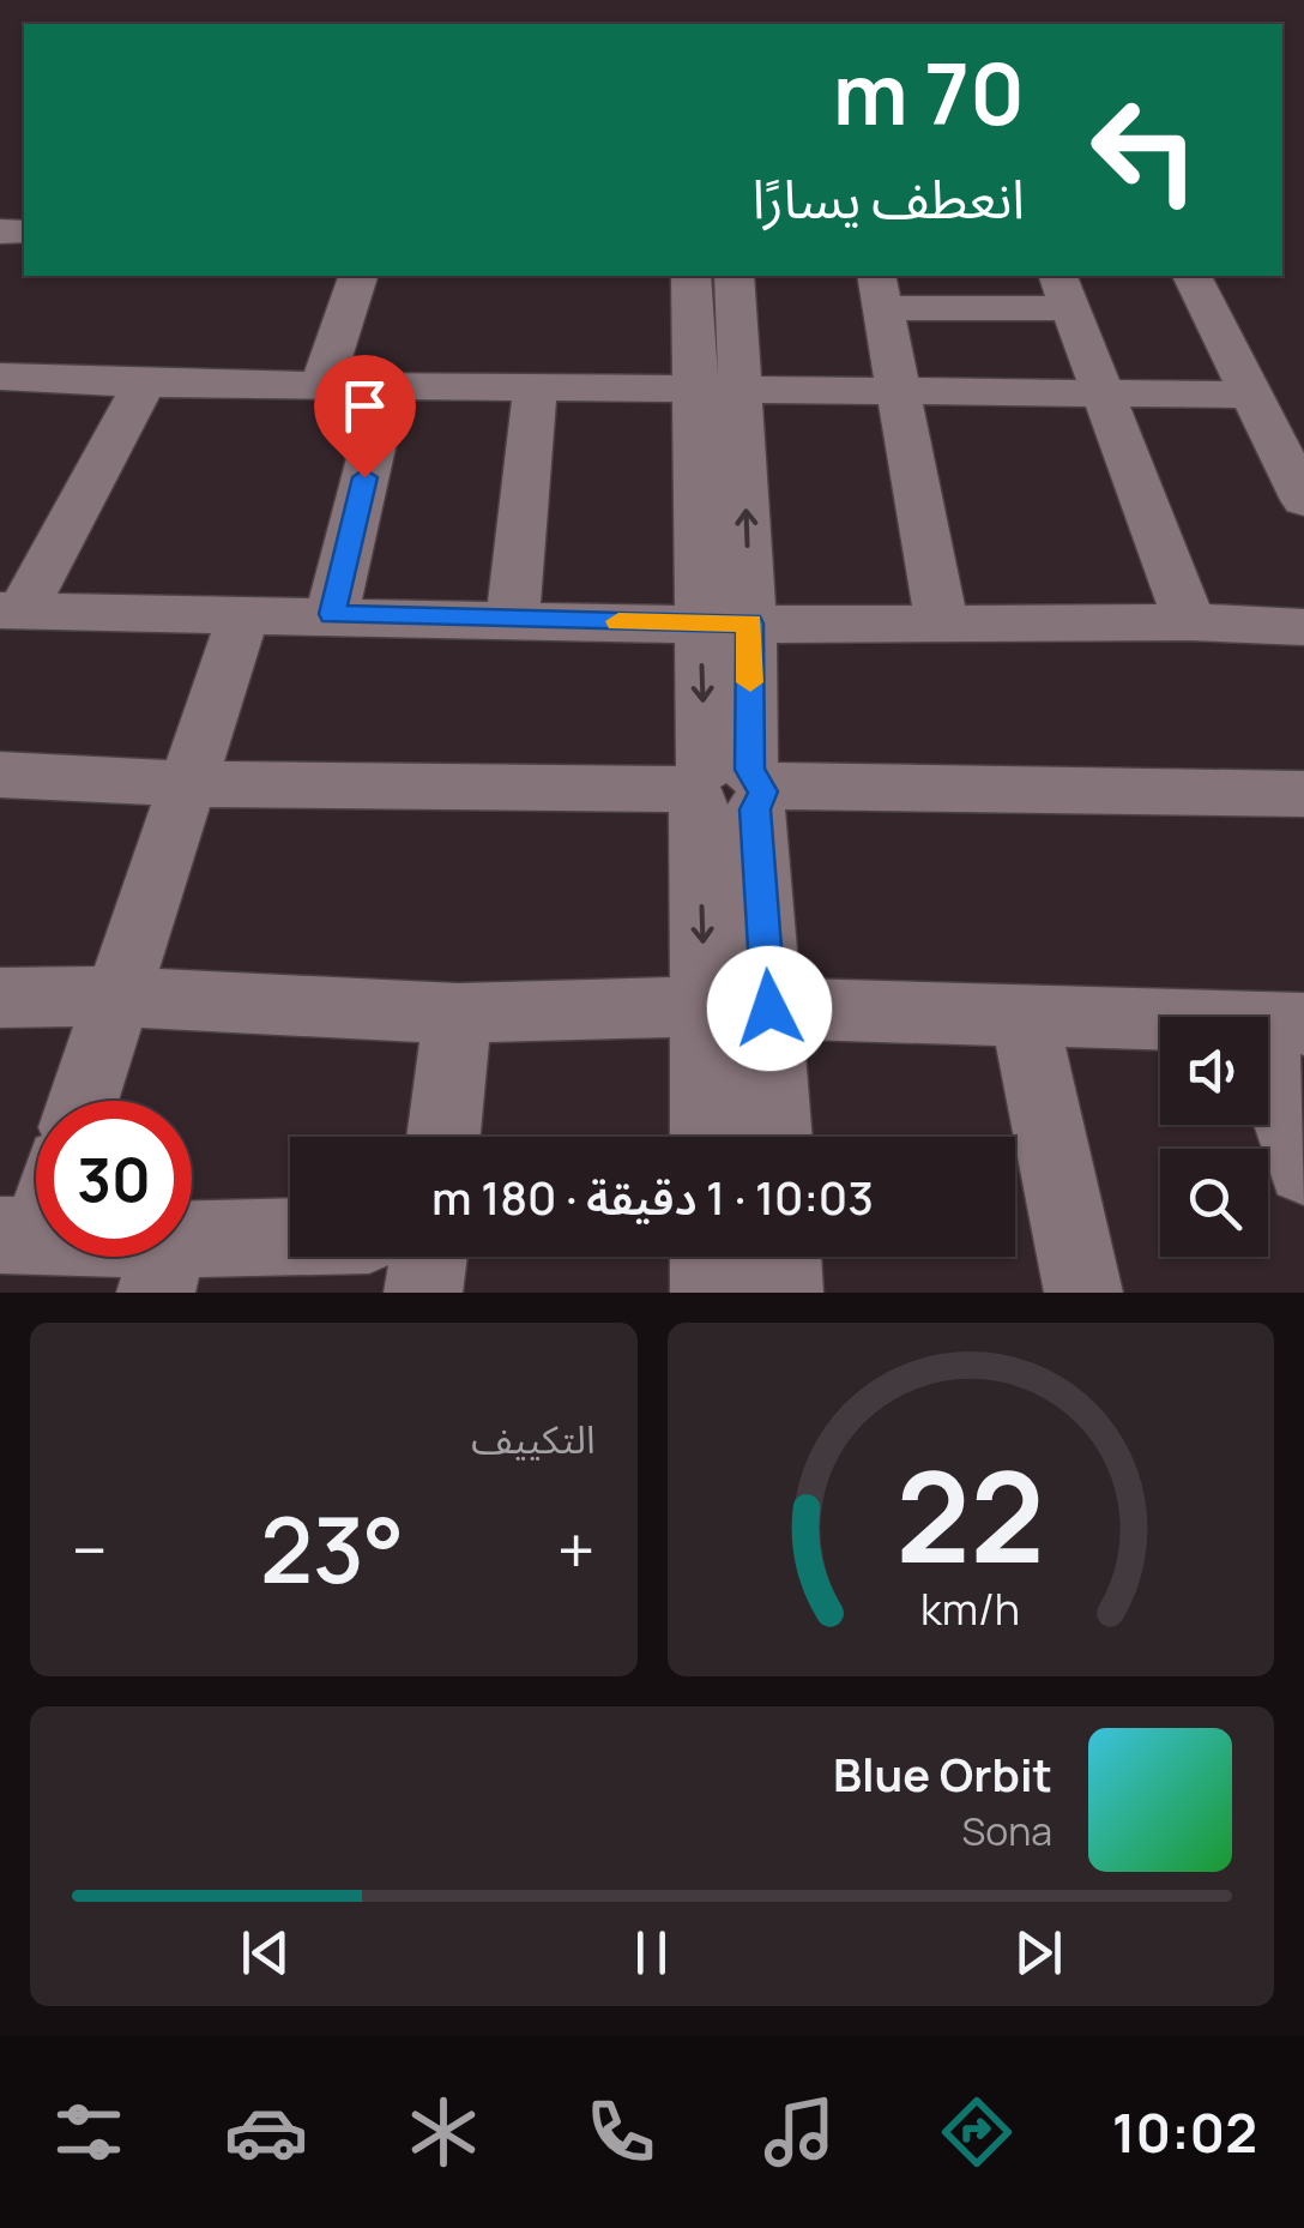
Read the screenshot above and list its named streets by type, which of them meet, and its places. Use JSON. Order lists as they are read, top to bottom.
{
  "page": {
    "turn": ["70 m", "انعطف يسارًا"],
    "limit": "30",
    "trip": "10:03 · 1 دقيقة · 180 m",
    "tile": "التكييف",
    "heat": ["−", "23°", "+"],
    "song": ["Blue Orbit", "Sona"],
    "tabs": "10:02",
    "gauge": ["22", "km/h"]
  }
}
